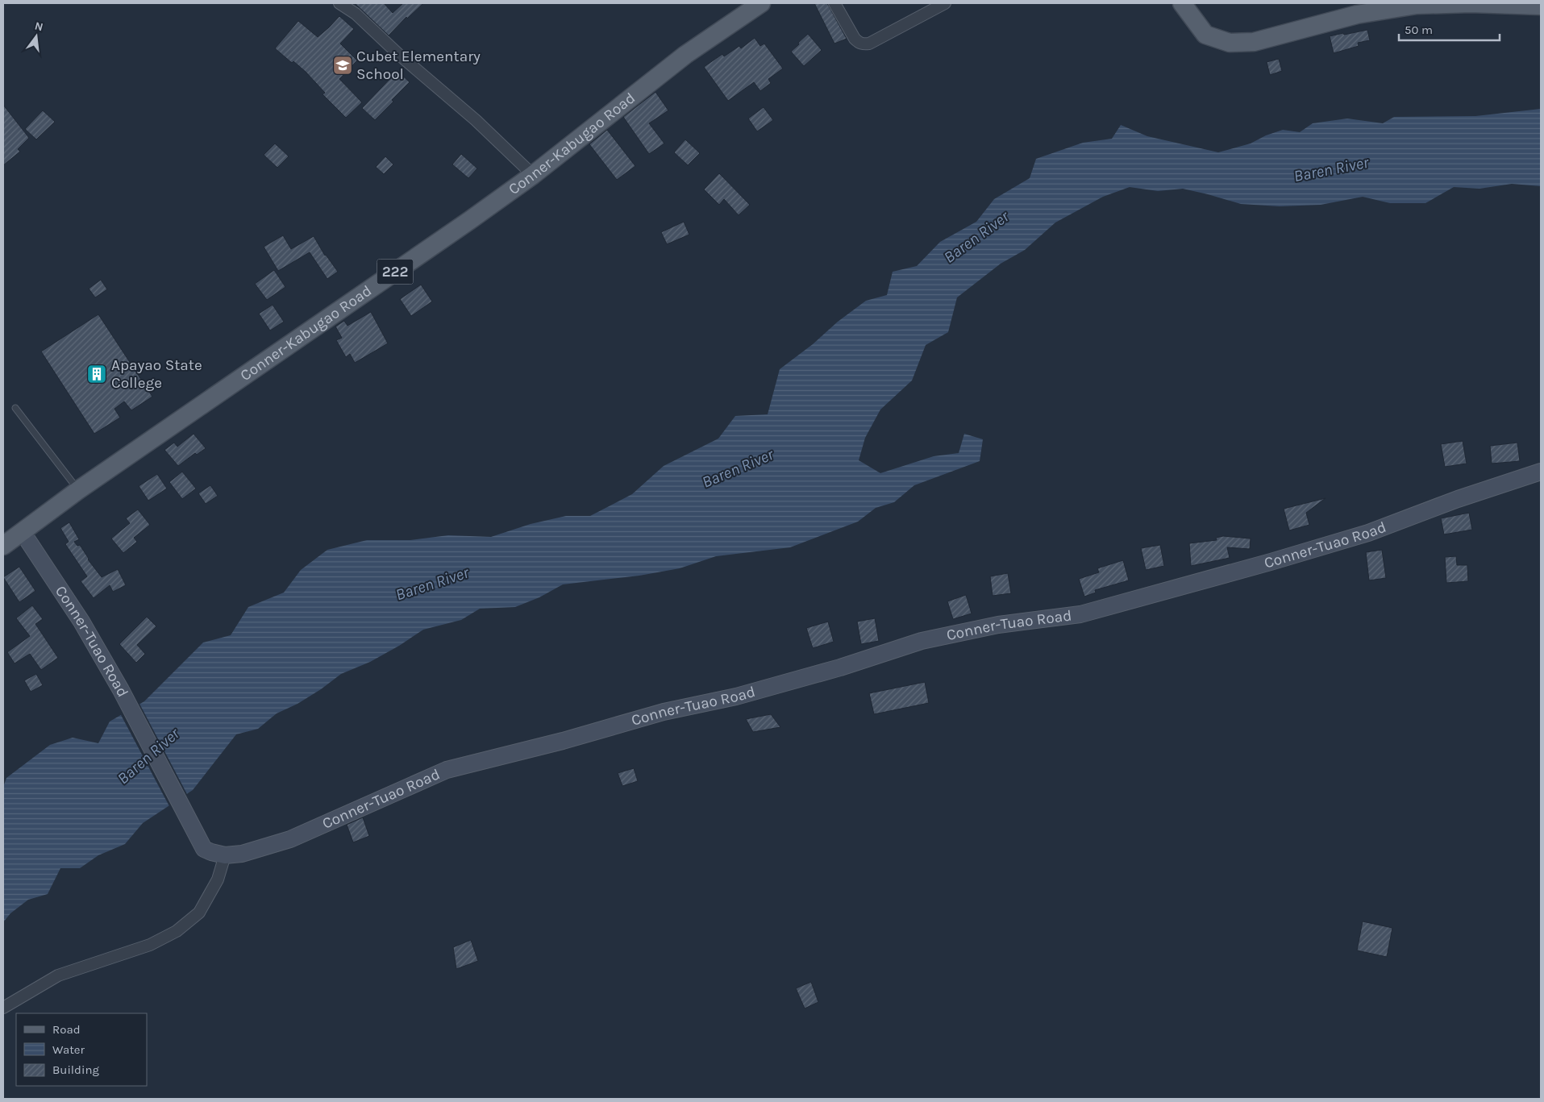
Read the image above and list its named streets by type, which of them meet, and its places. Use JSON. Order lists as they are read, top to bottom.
{
  "streets": {
    "main road": ["Conner-Kabugao Road", "222", "Conner-Tuao Road"]
  },
  "crossings": [
    ["Conner-Kabugao Road", "Conner-Tuao Road"]
  ],
  "water": ["Baren River"],
  "places": {
    "school or university": ["Cubet Elementary School"],
    "building": ["Apayao State College"]
  },
  "legend": ["Road", "Water", "Building"],
  "scale_bar": "50 m",
  "north": "top"
}
